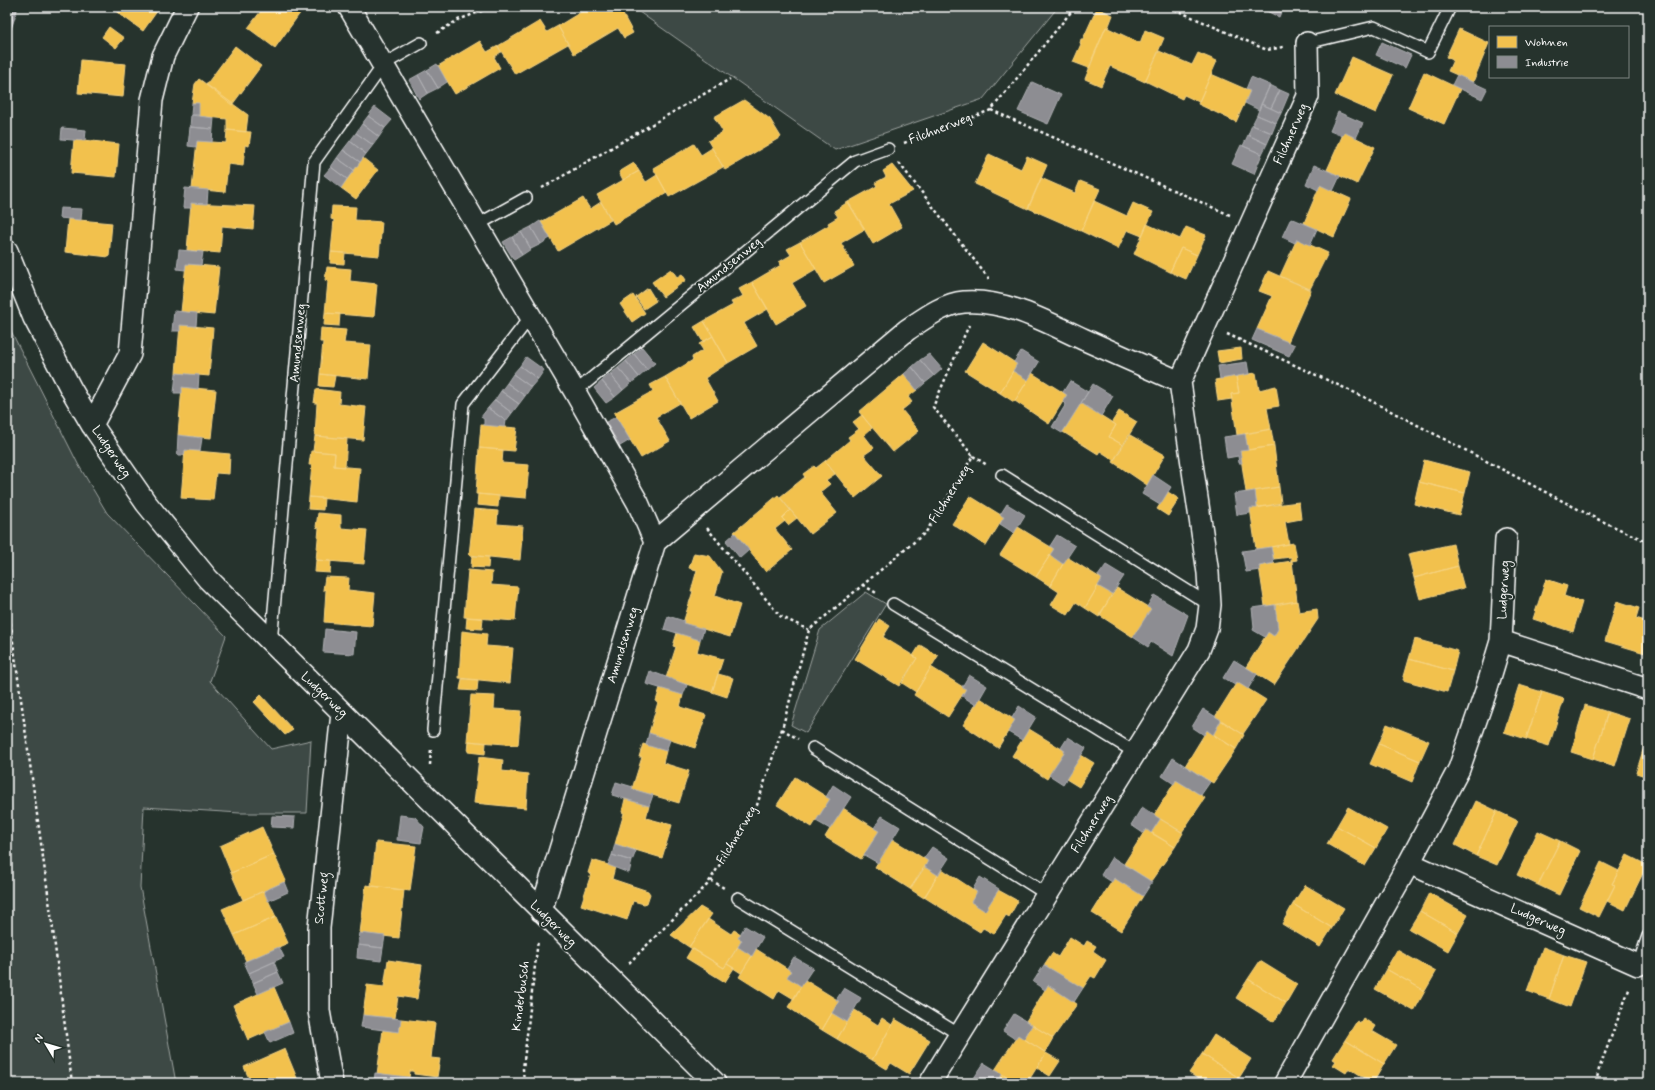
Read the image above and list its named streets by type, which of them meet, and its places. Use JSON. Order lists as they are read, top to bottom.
{
  "streets": {
    "street": [
      "Filchnerweg",
      "Amundsenweg",
      "Ludgerweg",
      "Scottweg"
    ],
    "path": ["Kinderbusch"]
  },
  "crossings": [
    ["Filchnerweg", "Amundsenweg"],
    ["Filchnerweg", "Ludgerweg"],
    ["Amundsenweg", "Ludgerweg"],
    ["Amundsenweg", "Kinderbusch"],
    ["Ludgerweg", "Scottweg"],
    ["Ludgerweg", "Kinderbusch"]
  ],
  "legend": ["Wohnen", "Industrie"],
  "north": "top left"
}
